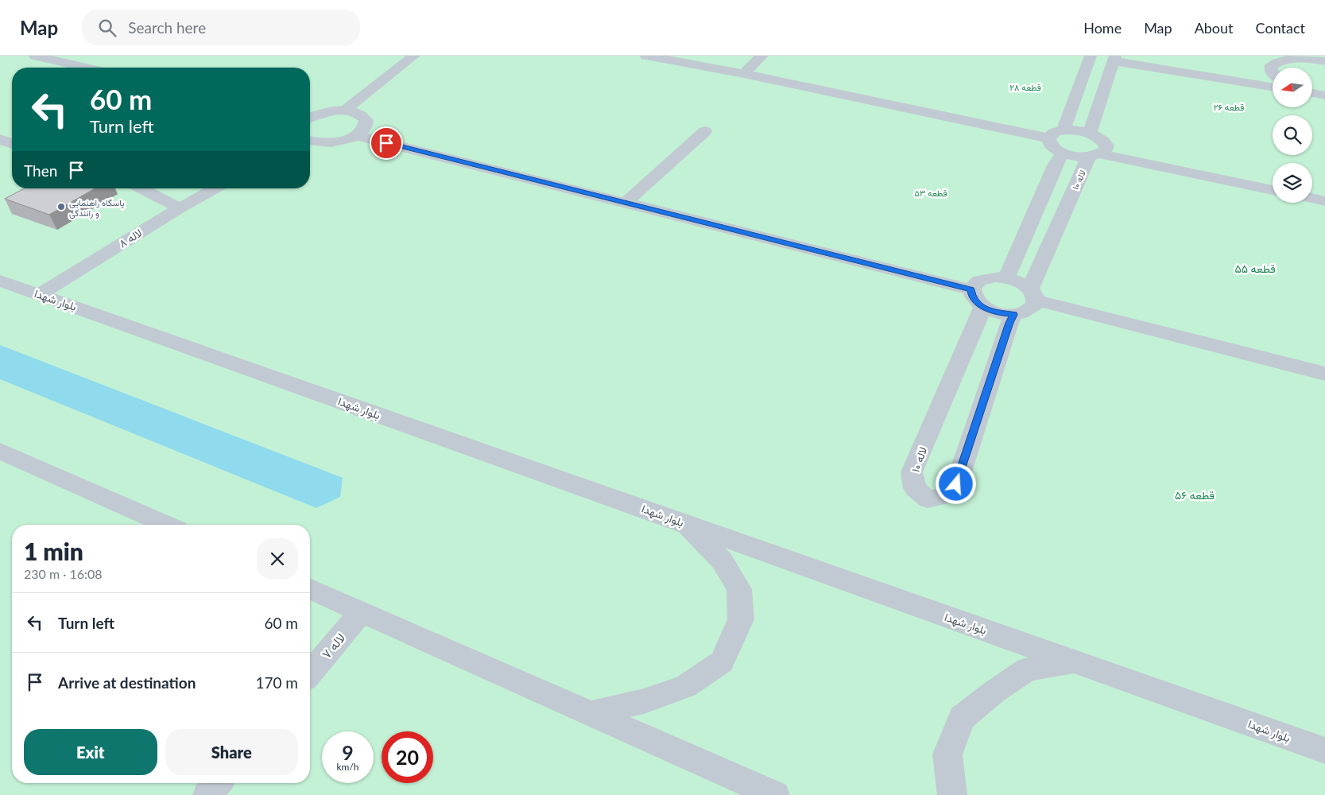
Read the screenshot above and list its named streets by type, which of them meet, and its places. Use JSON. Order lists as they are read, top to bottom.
{
  "streets": {
    "street": [
      "لاله ۱۰",
      "لاله ۸",
      "بلوار شهدا",
      "لاله ۷"
    ]
  },
  "crossings": [
    ["لاله ۸", "بلوار شهدا"]
  ],
  "parks": [
    "قطعه ۲۸",
    "قطعه ۲۶",
    "قطعه ۵۳",
    "قطعه ۵۵",
    "قطعه ۵۶"
  ],
  "places": ["پاسگاه راهنمایی و رانندگی"],
  "north": "left",
  "page": {
    "header": "Map",
    "search": "Search here",
    "nav": [
      "Home",
      "Map",
      "About",
      "Contact"
    ],
    "turn": ["60 m", "Turn left"],
    "then": "Then",
    "heading": ["1 min", "230 m · 16:08"],
    "list": [
      {
        "name": "Turn left",
        "value": "60 m"
      },
      {
        "name": "Arrive at destination",
        "value": "170 m"
      }
    ],
    "buttons": ["Exit", "Share"],
    "speed": "9 km/h",
    "limit": "20"
  }
}
